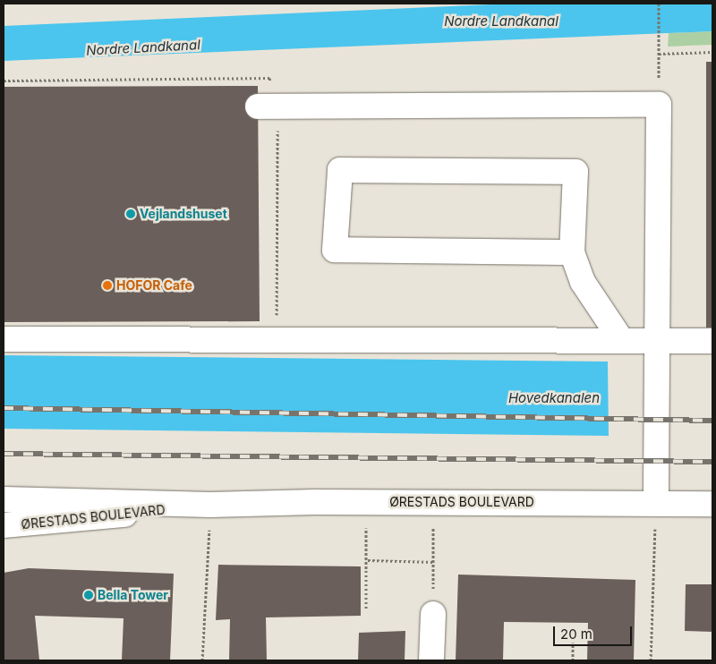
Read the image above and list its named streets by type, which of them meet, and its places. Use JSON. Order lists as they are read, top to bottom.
{
  "streets": {
    "street": ["ØRESTADS BOULEVARD"]
  },
  "water": ["Nordre Landkanal", "Hovedkanalen"],
  "places": ["Vejlandshuset", "HOFOR Cafe", "Bella Tower"],
  "scale_bar": "20 m"
}
